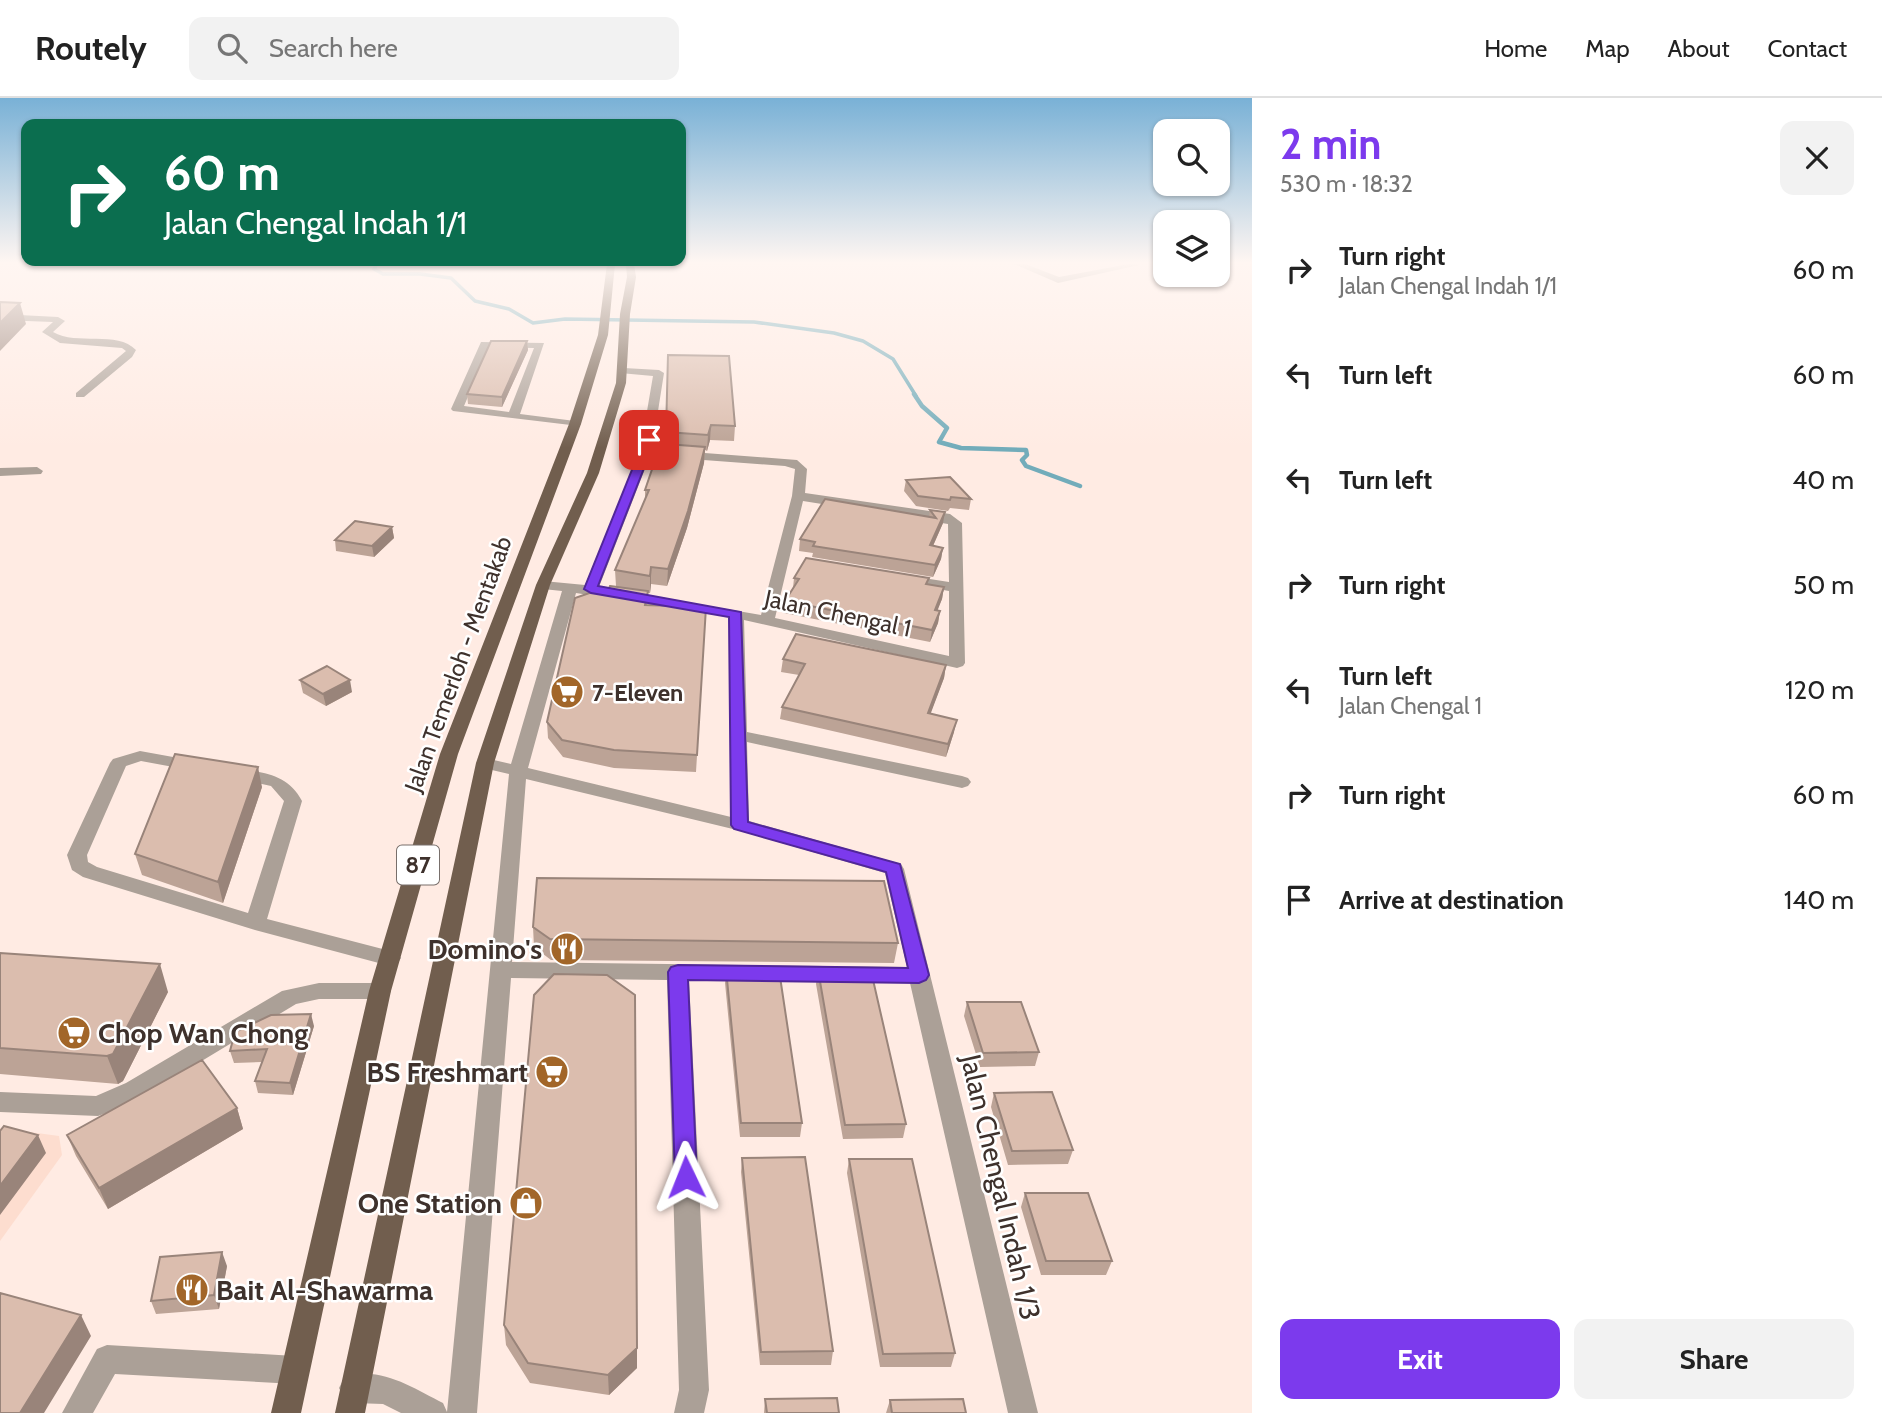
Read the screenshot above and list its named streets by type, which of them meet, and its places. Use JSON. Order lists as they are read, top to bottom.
{
  "streets": {
    "main road": ["Jalan Temerloh - Mentakab", "87"],
    "street": ["Jalan Chengal 1", "Jalan Chengal Indah 1/3"]
  },
  "crossings": [
    ["Jalan Chengal 1", "Jalan Temerloh - Mentakab"]
  ],
  "places": {
    "supermarket": ["7-Eleven", "Chop Wan Chong", "BS Freshmart"],
    "restaurant": ["Domino's", "Bait Al-Shawarma"],
    "shop": ["One Station"]
  },
  "page": {
    "header": "Routely",
    "search": "Search here",
    "nav": [
      "Home",
      "Map",
      "About",
      "Contact"
    ],
    "heading": ["2 min", "530 m · 18:32"],
    "turn": ["60 m", "Jalan Chengal Indah 1/1"],
    "list": [
      {
        "name": "Turn right",
        "note": "Jalan Chengal Indah 1/1",
        "value": "60 m"
      },
      {
        "name": "Turn left",
        "value": "60 m"
      },
      {
        "name": "Turn left",
        "value": "40 m"
      },
      {
        "name": "Turn right",
        "value": "50 m"
      },
      {
        "name": "Turn left",
        "note": "Jalan Chengal 1",
        "value": "120 m"
      },
      {
        "name": "Turn right",
        "value": "60 m"
      },
      {
        "name": "Arrive at destination",
        "value": "140 m"
      }
    ],
    "buttons": ["Exit", "Share"]
  }
}
